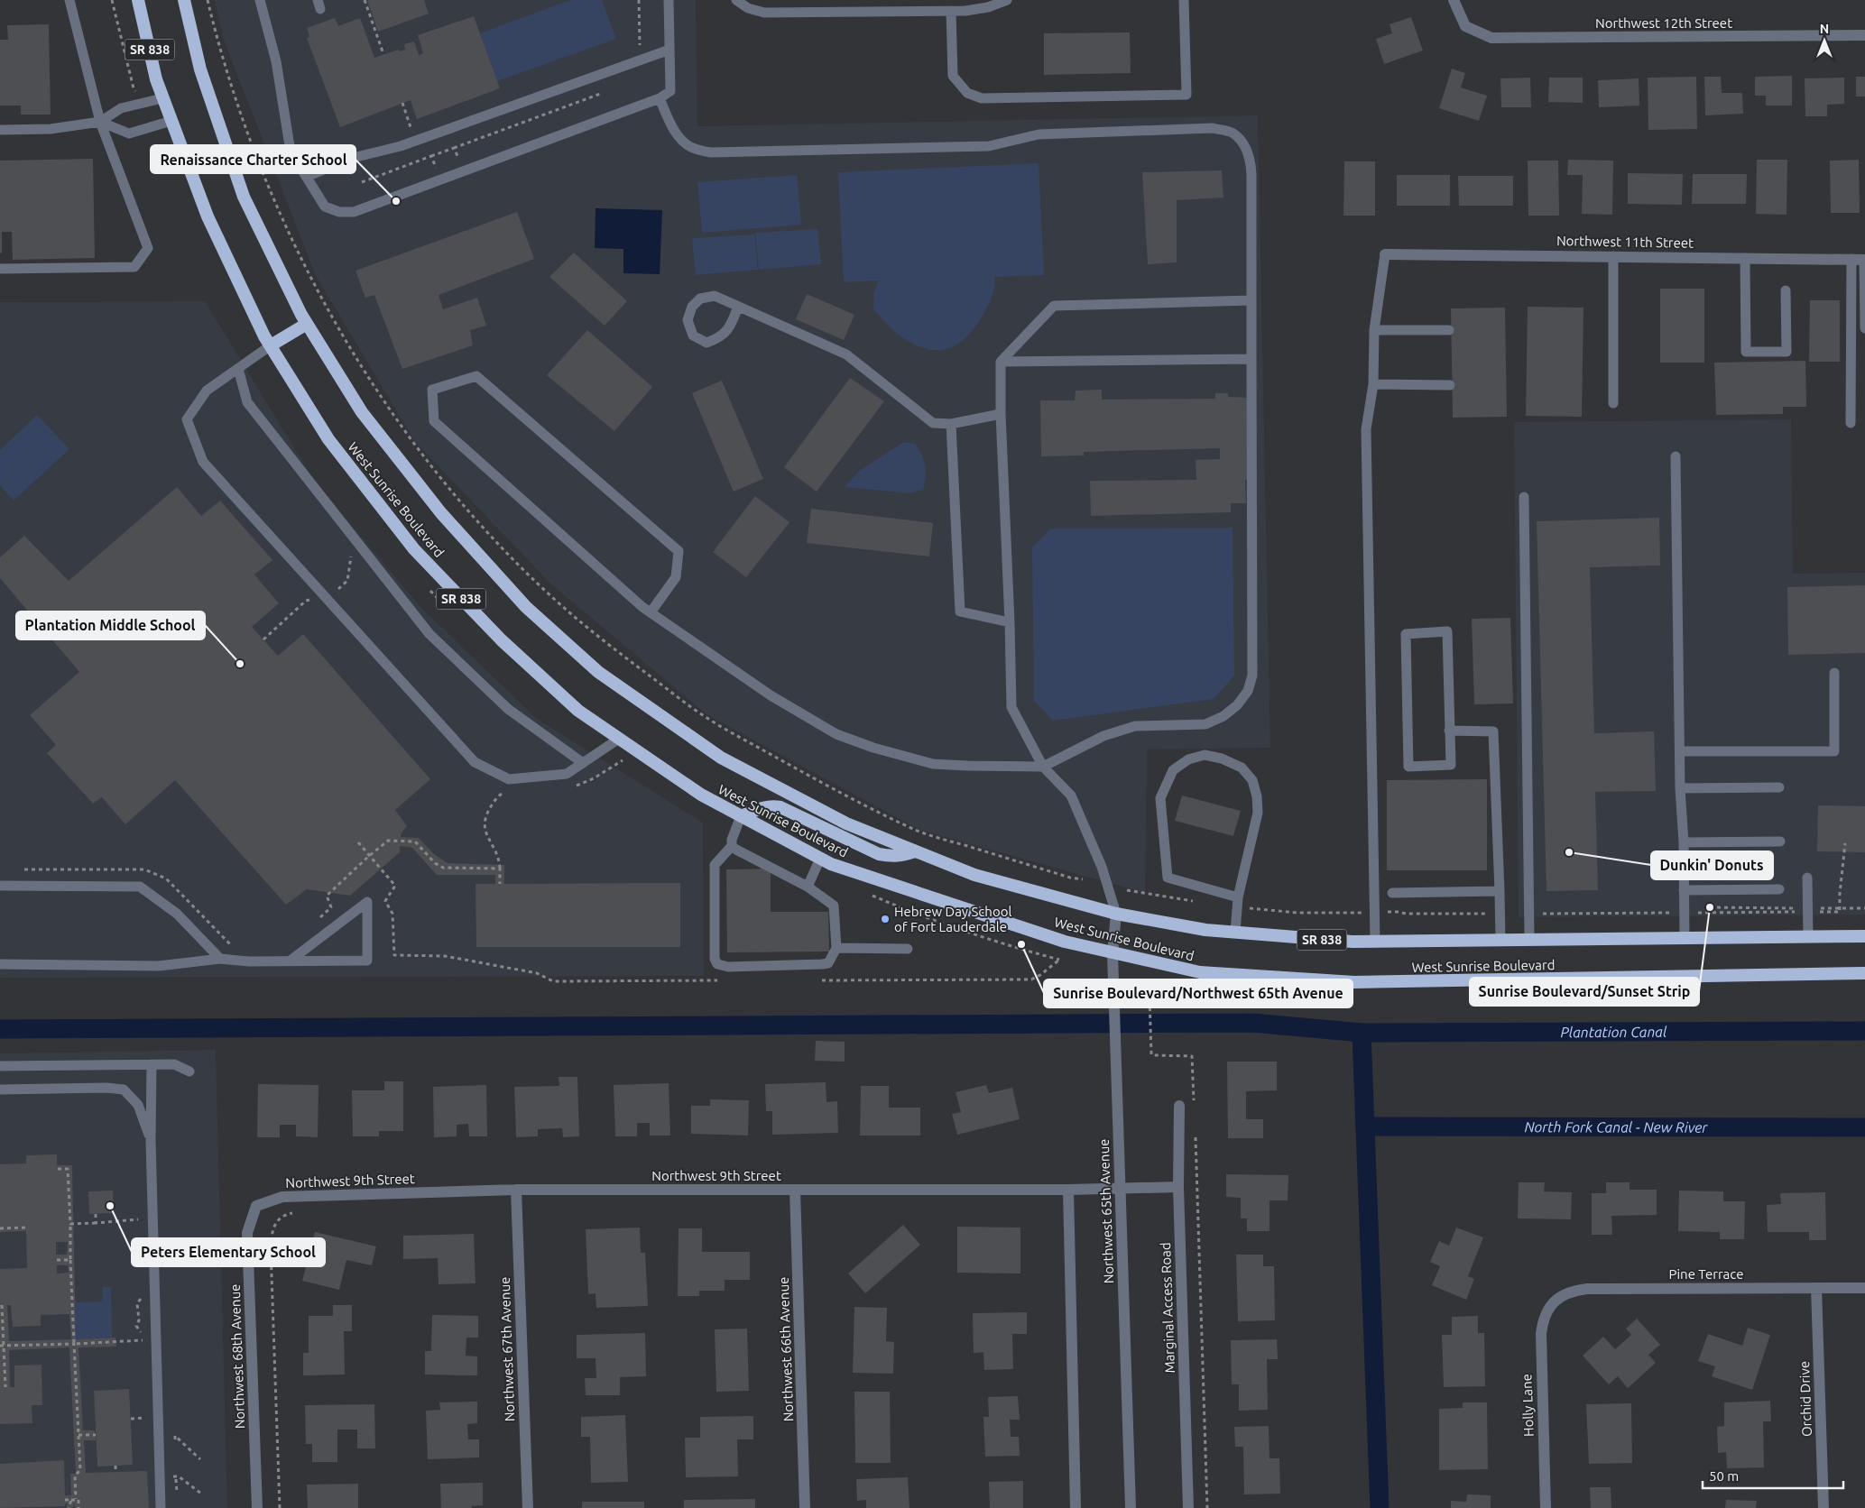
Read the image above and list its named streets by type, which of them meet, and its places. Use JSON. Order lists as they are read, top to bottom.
{
  "streets": {
    "highway": ["SR 838", "West Sunrise Boulevard"],
    "street": [
      "Northwest 12th Street",
      "Northwest 11th Street",
      "Northwest 9th Street",
      "Northwest 65th Avenue",
      "Pine Terrace",
      "Marginal Access Road",
      "Northwest 67th Avenue",
      "Northwest 66th Avenue",
      "Northwest 68th Avenue",
      "Orchid Drive",
      "Holly Lane"
    ]
  },
  "crossings": [
    ["West Sunrise Boulevard", "Northwest 65th Avenue"],
    ["Northwest 9th Street", "Northwest 65th Avenue"],
    ["Northwest 9th Street", "Marginal Access Road"],
    ["Northwest 9th Street", "Northwest 67th Avenue"],
    ["Northwest 9th Street", "Northwest 66th Avenue"],
    ["Northwest 9th Street", "Northwest 68th Avenue"],
    ["Pine Terrace", "Orchid Drive"],
    ["Pine Terrace", "Holly Lane"]
  ],
  "water": ["Plantation Canal", "North Fork Canal - New River"],
  "places": [
    "Renaissance Charter School",
    "Plantation Middle School",
    "Dunkin' Donuts",
    "Sunrise Boulevard/Sunset Strip",
    "Hebrew Day School of Fort Lauderdale",
    "Sunrise Boulevard/Northwest 65th Avenue",
    "Peters Elementary School"
  ],
  "scale_bar": "50 m",
  "north": "top"
}
